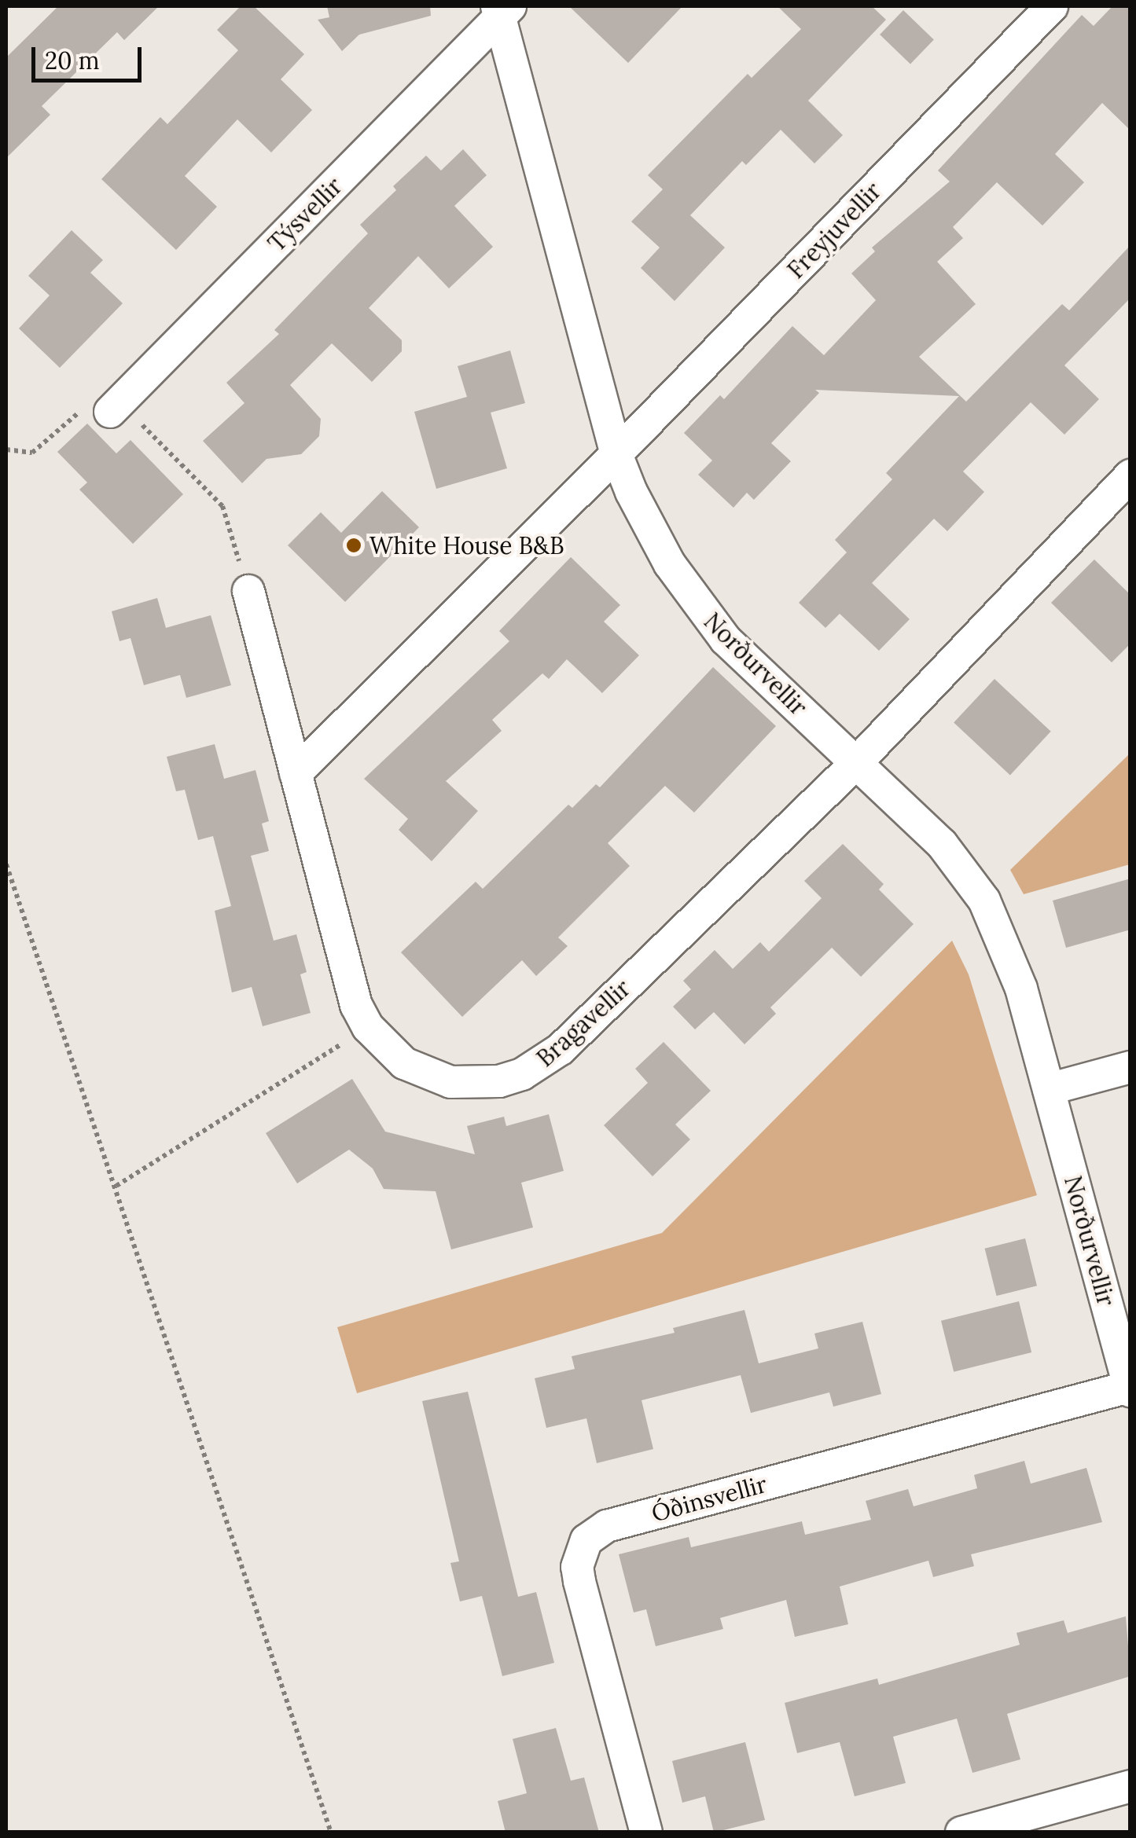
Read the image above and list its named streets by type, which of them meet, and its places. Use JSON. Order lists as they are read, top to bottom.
{
  "streets": {
    "street": [
      "Týsvellir",
      "Freyjuvellir",
      "Norðurvellir",
      "Bragavellir",
      "Óðinsvellir"
    ]
  },
  "crossings": [
    ["Týsvellir", "Norðurvellir"],
    ["Freyjuvellir", "Norðurvellir"],
    ["Norðurvellir", "Bragavellir"],
    ["Norðurvellir", "Óðinsvellir"]
  ],
  "places": ["White House B&B"],
  "scale_bar": "20 m"
}
